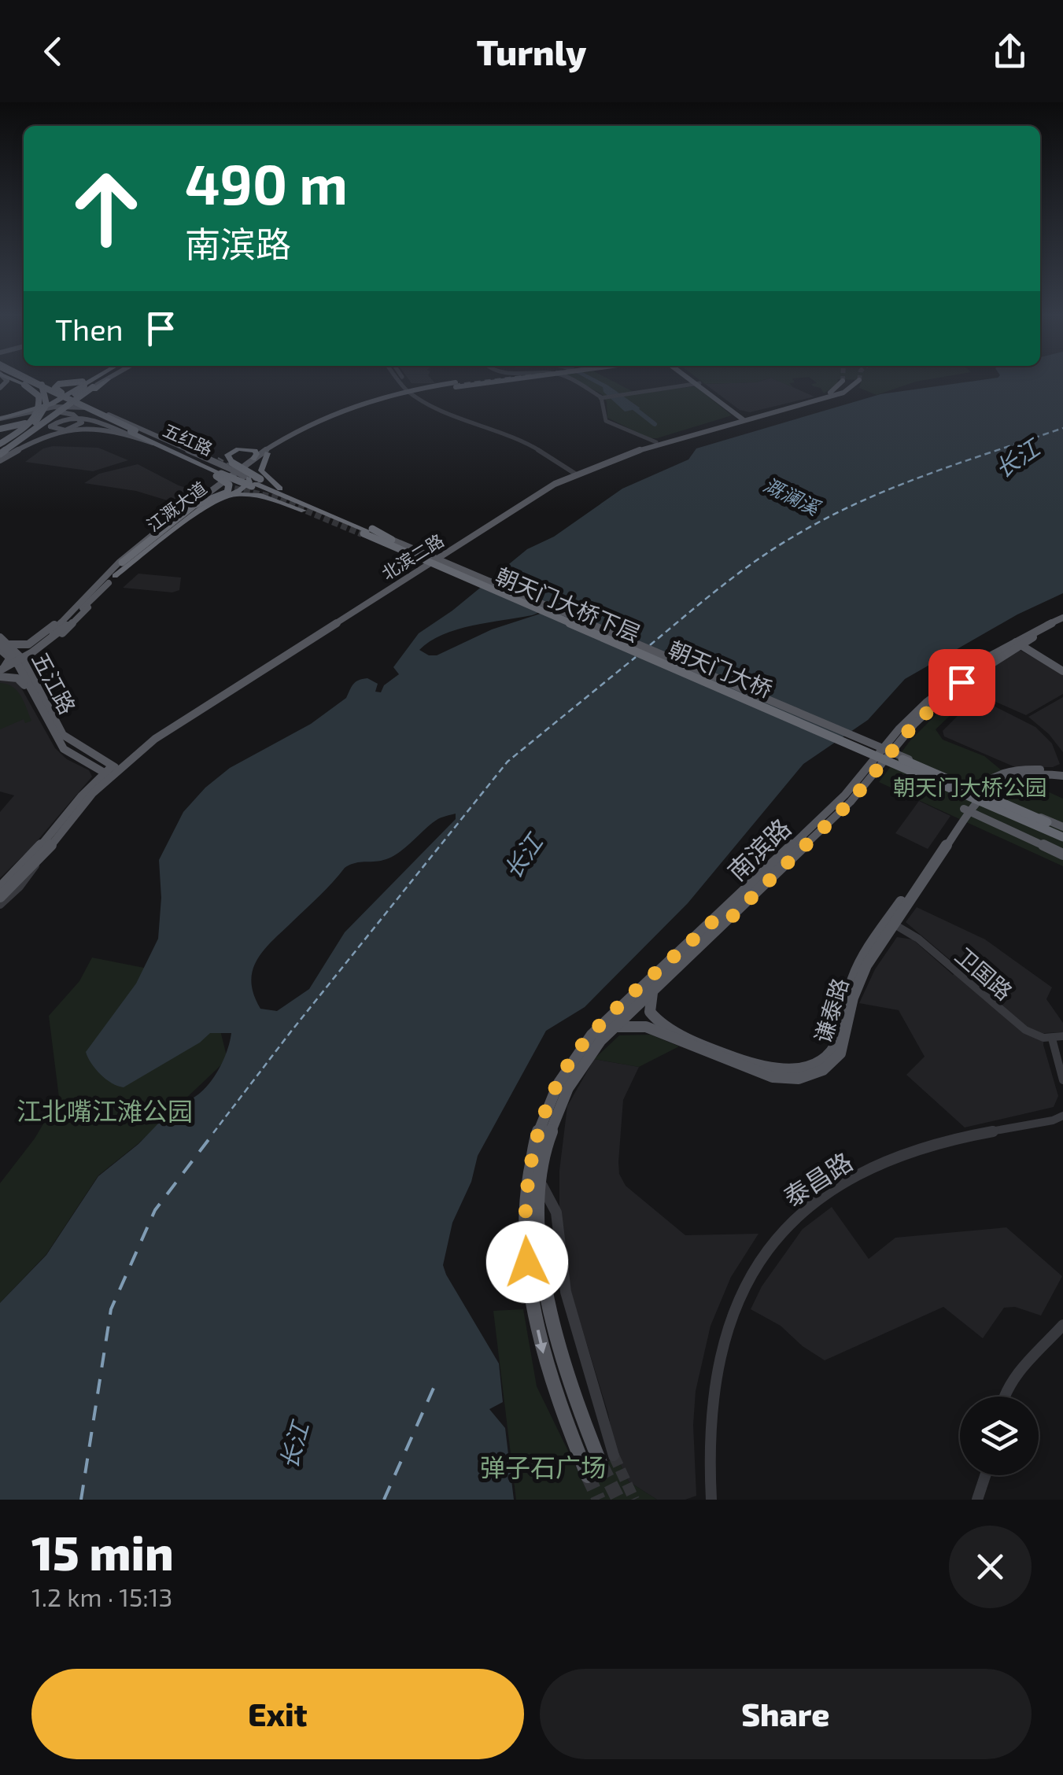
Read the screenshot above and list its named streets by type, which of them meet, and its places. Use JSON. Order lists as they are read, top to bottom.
{
  "streets": {
    "highway": ["五红路", "朝天门大桥"],
    "main road": [
      "江溉大道",
      "北滨二路",
      "朝天门大桥下层",
      "五江路",
      "南滨路",
      "谦泰路"
    ],
    "street": ["卫国路", "泰昌路"]
  },
  "crossings": [
    ["五红路", "朝天门大桥下层"],
    ["五红路", "朝天门大桥"],
    ["北滨二路", "五江路"],
    ["朝天门大桥下层", "朝天门大桥"],
    ["南滨路", "谦泰路"],
    ["卫国路", "谦泰路"]
  ],
  "water": ["长江", "溉澜溪"],
  "parks": ["朝天门大桥公园", "江北嘴江滩公园", "弹子石广场"],
  "page": {
    "header": "Turnly",
    "turn": ["490 m", "南滨路"],
    "then": "Then",
    "heading": ["15 min", "1.2 km · 15:13"],
    "buttons": ["Exit", "Share"]
  }
}
